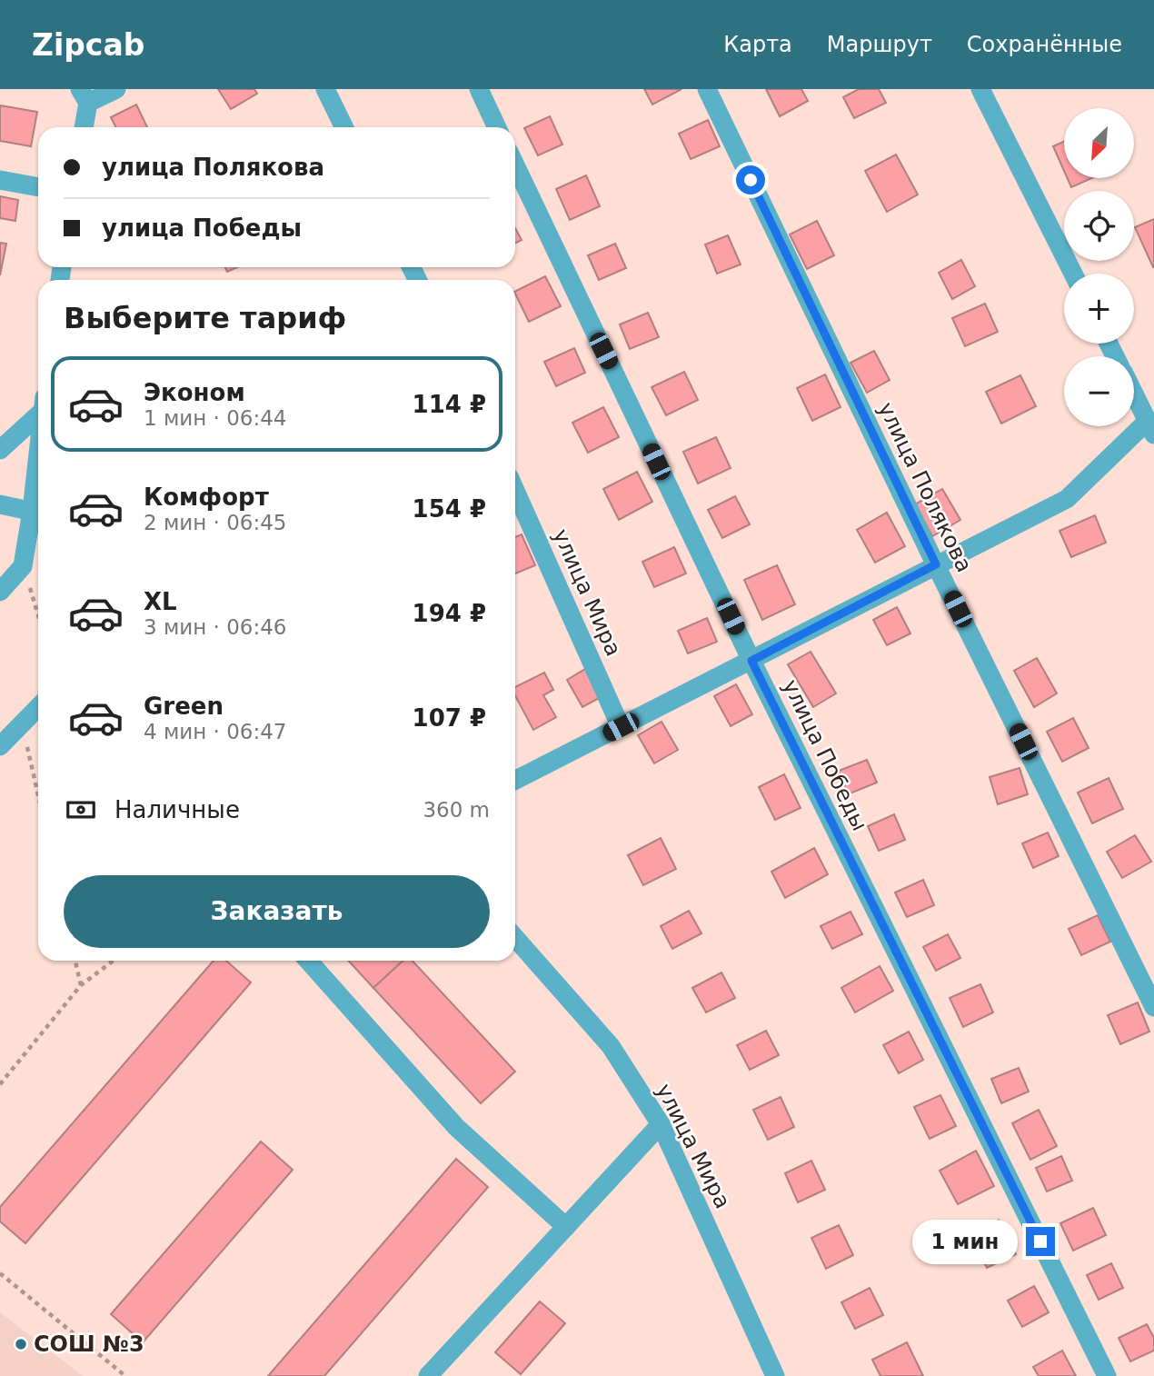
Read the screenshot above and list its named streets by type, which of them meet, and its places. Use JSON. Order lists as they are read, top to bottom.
{
  "streets": {
    "street": ["улица Полякова", "улица Мира", "улица Победы"]
  },
  "places": ["СОШ №3"],
  "north": "bottom left",
  "page": {
    "header": "Zipcab",
    "nav": ["Карта", "Маршрут", "Сохранённые"],
    "map_buttons": ["+", "−"],
    "banner": ["улица Полякова", "улица Победы"],
    "heading": "Выберите тариф",
    "list": [
      {
        "name": "Эконом",
        "note": "1 мин · 06:44",
        "value": "114 ₽"
      },
      {
        "name": "Комфорт",
        "note": "2 мин · 06:45",
        "value": "154 ₽"
      },
      {
        "name": "XL",
        "note": "3 мин · 06:46",
        "value": "194 ₽"
      },
      {
        "name": "Green",
        "note": "4 мин · 06:47",
        "value": "107 ₽"
      }
    ],
    "pay": ["Наличные", "360 m"],
    "buttons": "Заказать",
    "bubble": "1 мин"
  }
}
